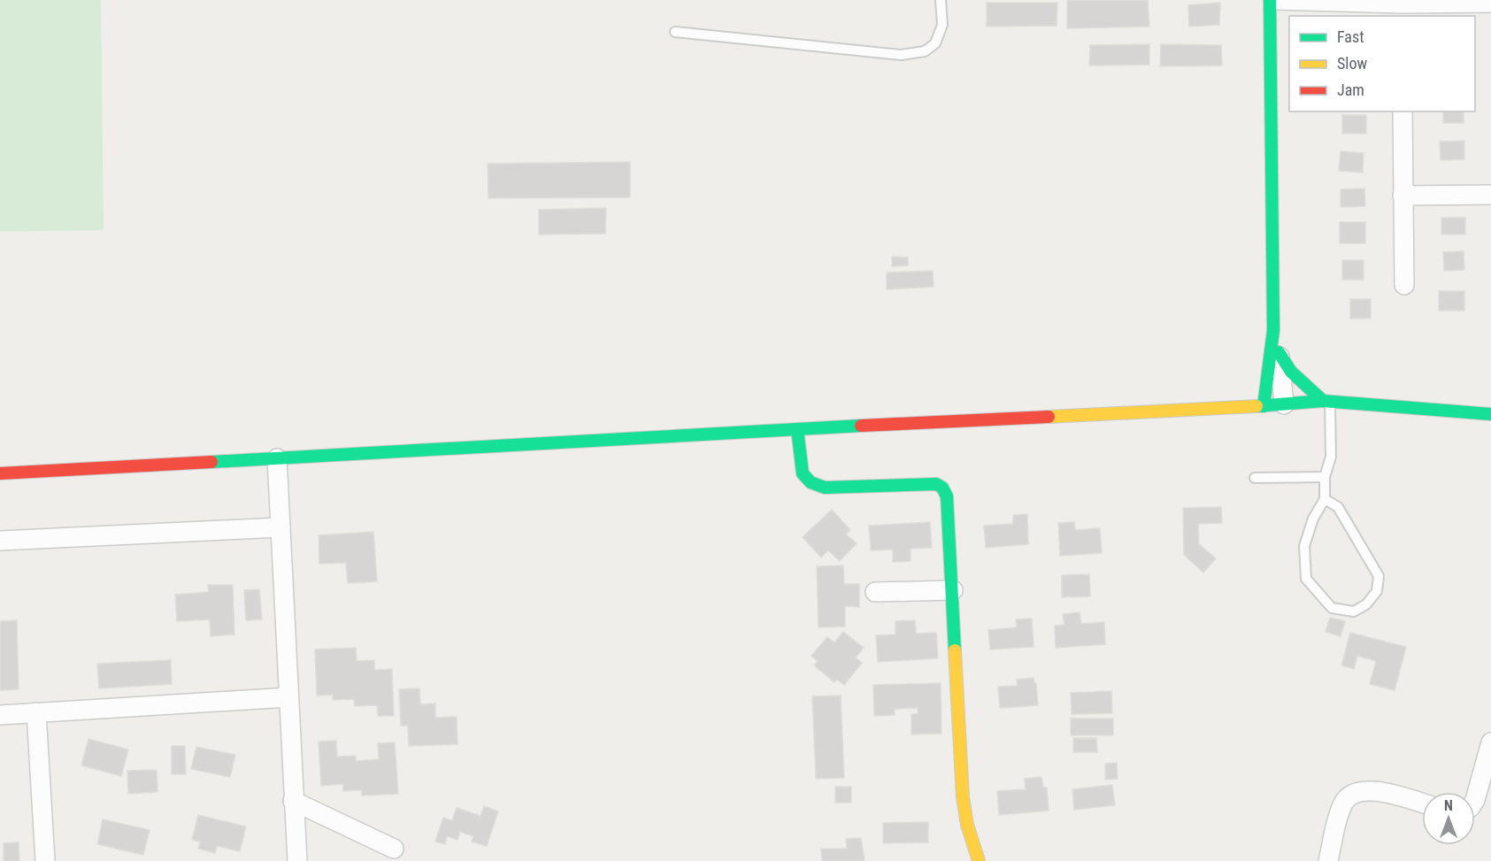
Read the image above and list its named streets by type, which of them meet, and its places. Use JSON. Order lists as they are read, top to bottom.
{
  "legend": ["Fast", "Slow", "Jam"],
  "north": "top"
}
